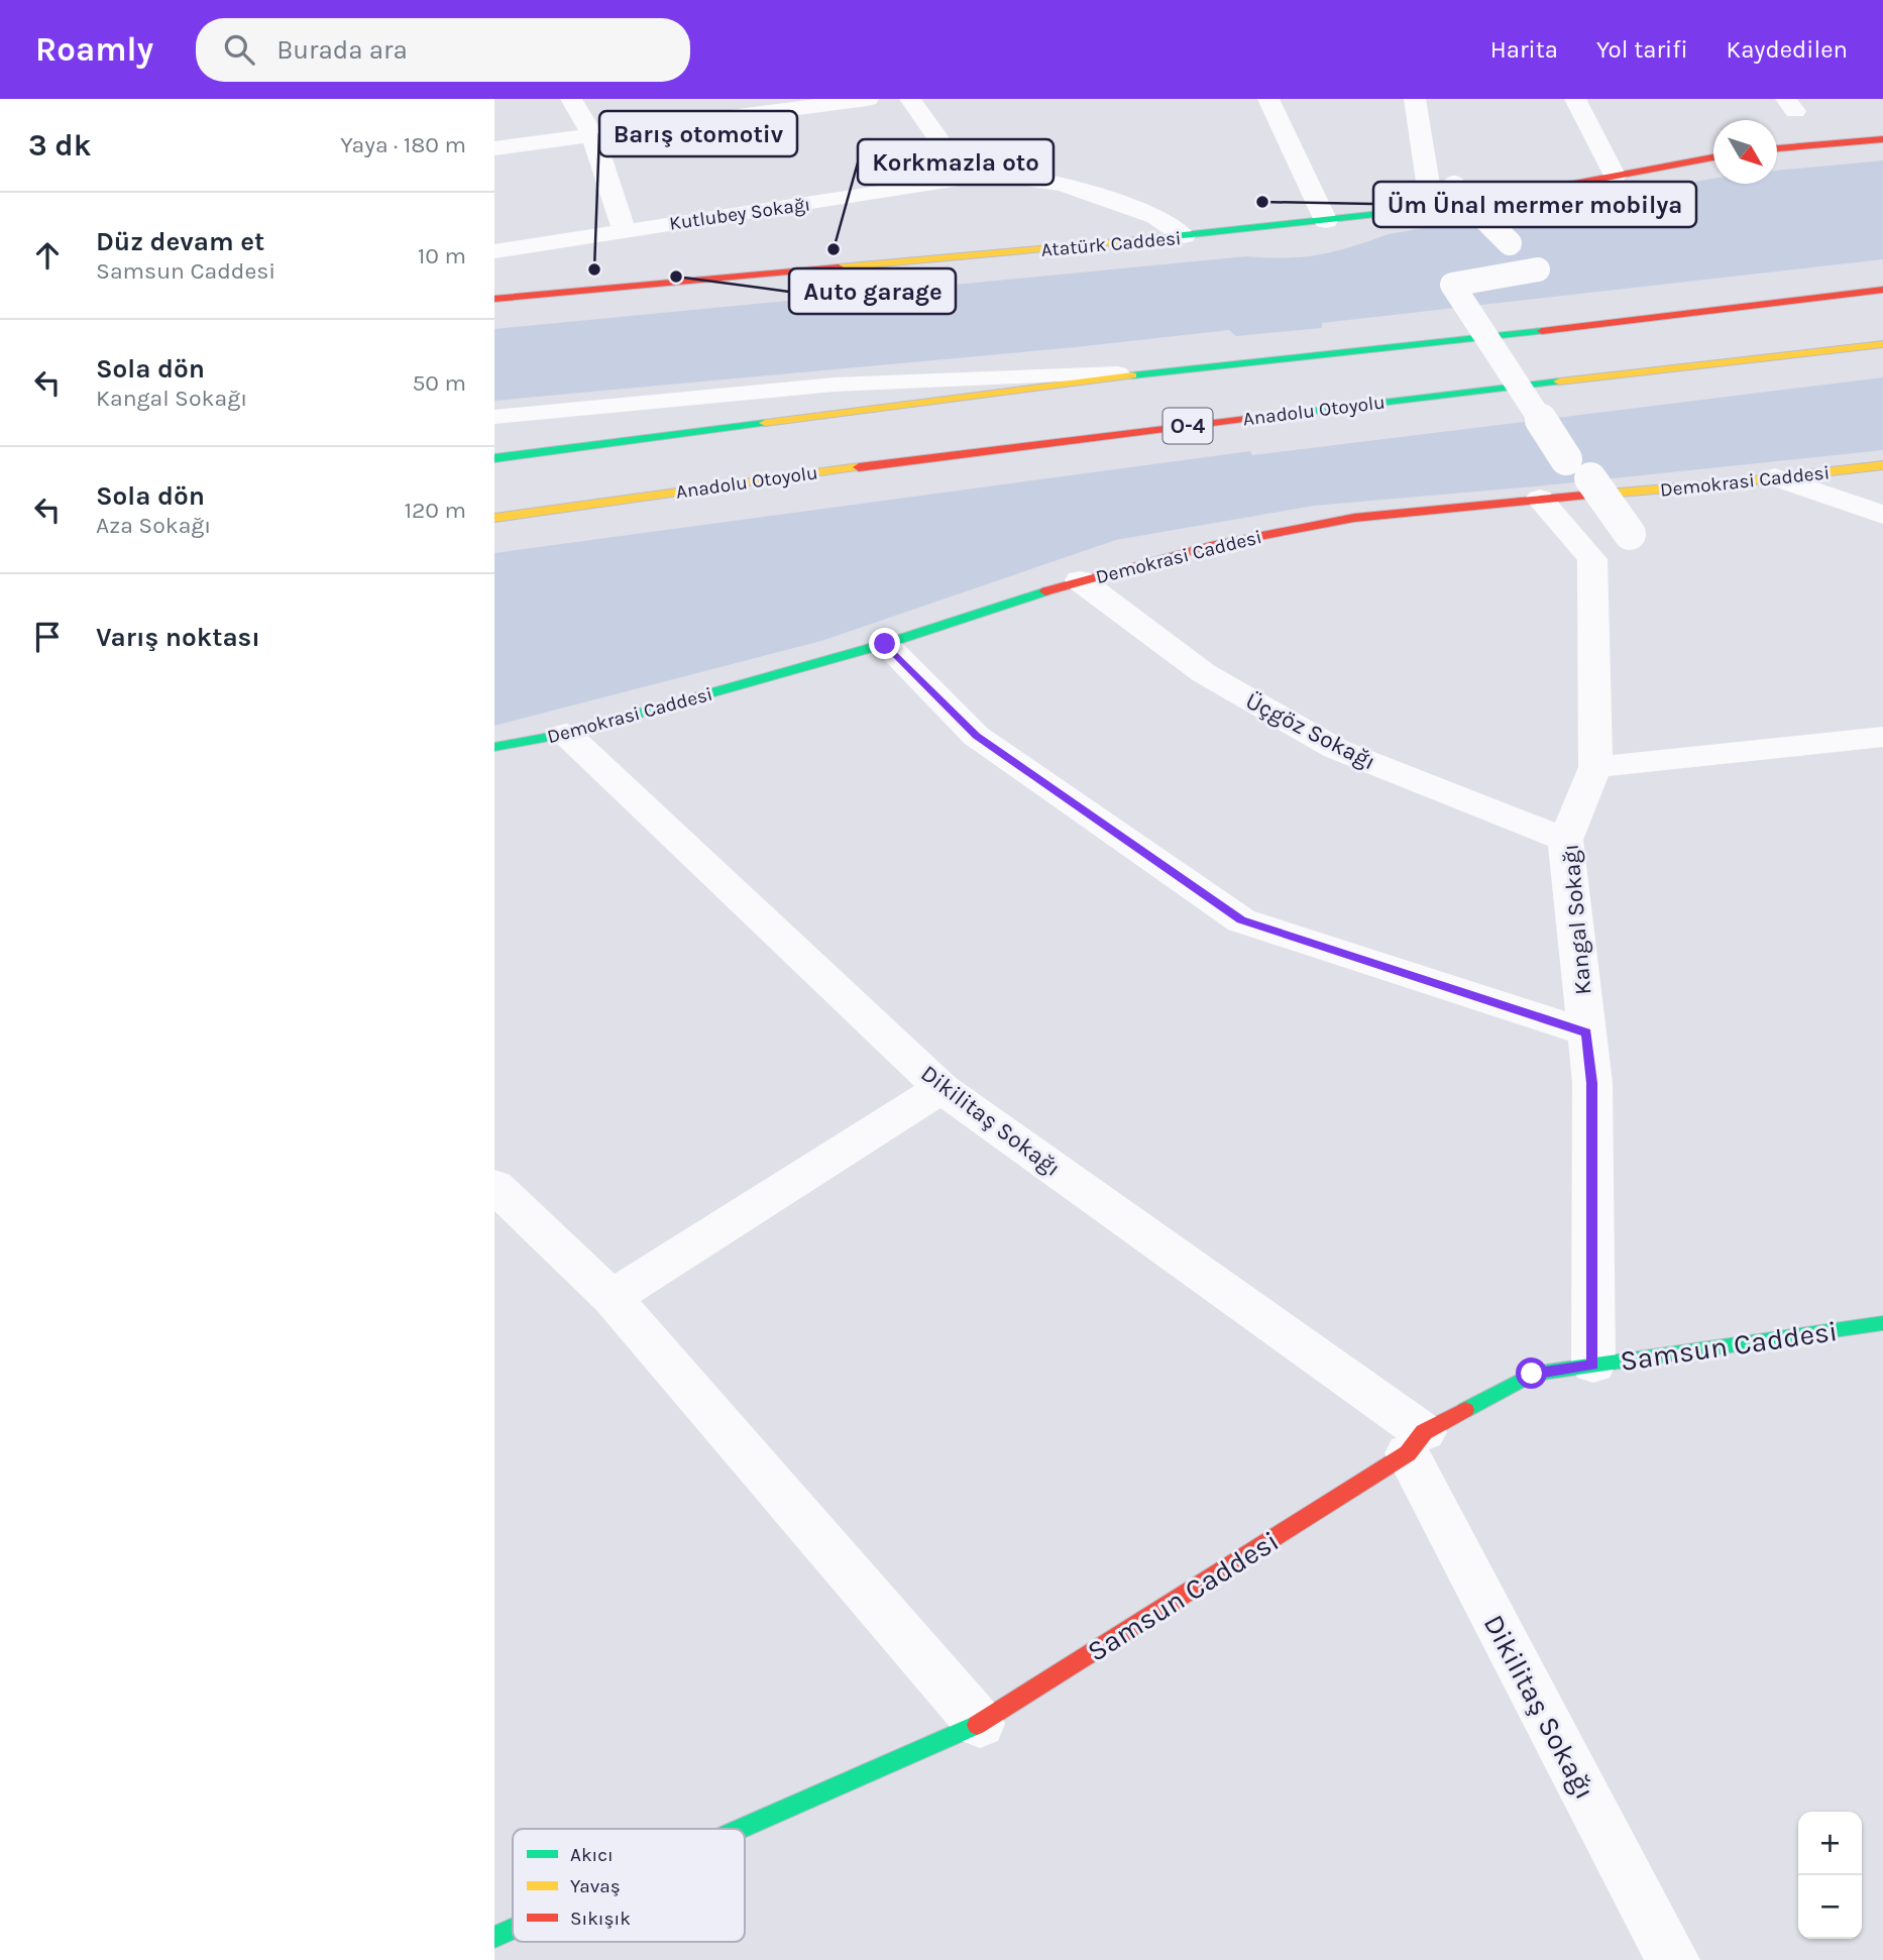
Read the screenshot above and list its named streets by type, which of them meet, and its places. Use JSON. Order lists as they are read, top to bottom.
{
  "streets": {
    "main road": [
      "Atatürk Caddesi",
      "Anadolu Otoyolu",
      "O-4",
      "Demokrasi Caddesi",
      "Samsun Caddesi"
    ],
    "street": [
      "Kutlubey Sokağı",
      "Üçgöz Sokağı",
      "Kangal Sokağı",
      "Dikilitaş Sokağı"
    ]
  },
  "crossings": [
    ["Kutlubey Sokağı", "Atatürk Caddesi"],
    ["Demokrasi Caddesi", "Üçgöz Sokağı"],
    ["Demokrasi Caddesi", "Kangal Sokağı"],
    ["Demokrasi Caddesi", "Dikilitaş Sokağı"],
    ["Üçgöz Sokağı", "Kangal Sokağı"],
    ["Kangal Sokağı", "Samsun Caddesi"],
    ["Dikilitaş Sokağı", "Samsun Caddesi"]
  ],
  "places": [
    "Üm Ünal mermer mobilya",
    "Korkmazla oto",
    "Barış otomotiv",
    "Auto garage"
  ],
  "legend": ["Akıcı", "Yavaş", "Sıkışık"],
  "north": "bottom right",
  "page": {
    "header": "Roamly",
    "search": "Burada ara",
    "nav": ["Harita", "Yol tarifi", "Kaydedilen"],
    "heading": ["3 dk", "Yaya · 180 m"],
    "list": [
      ["Düz devam et", "Samsun Caddesi", "10 m"],
      ["Sola dön", "Kangal Sokağı", "50 m"],
      ["Sola dön", "Aza Sokağı", "120 m"],
      "Varış noktası"
    ],
    "map_buttons": ["+", "−"]
  }
}
